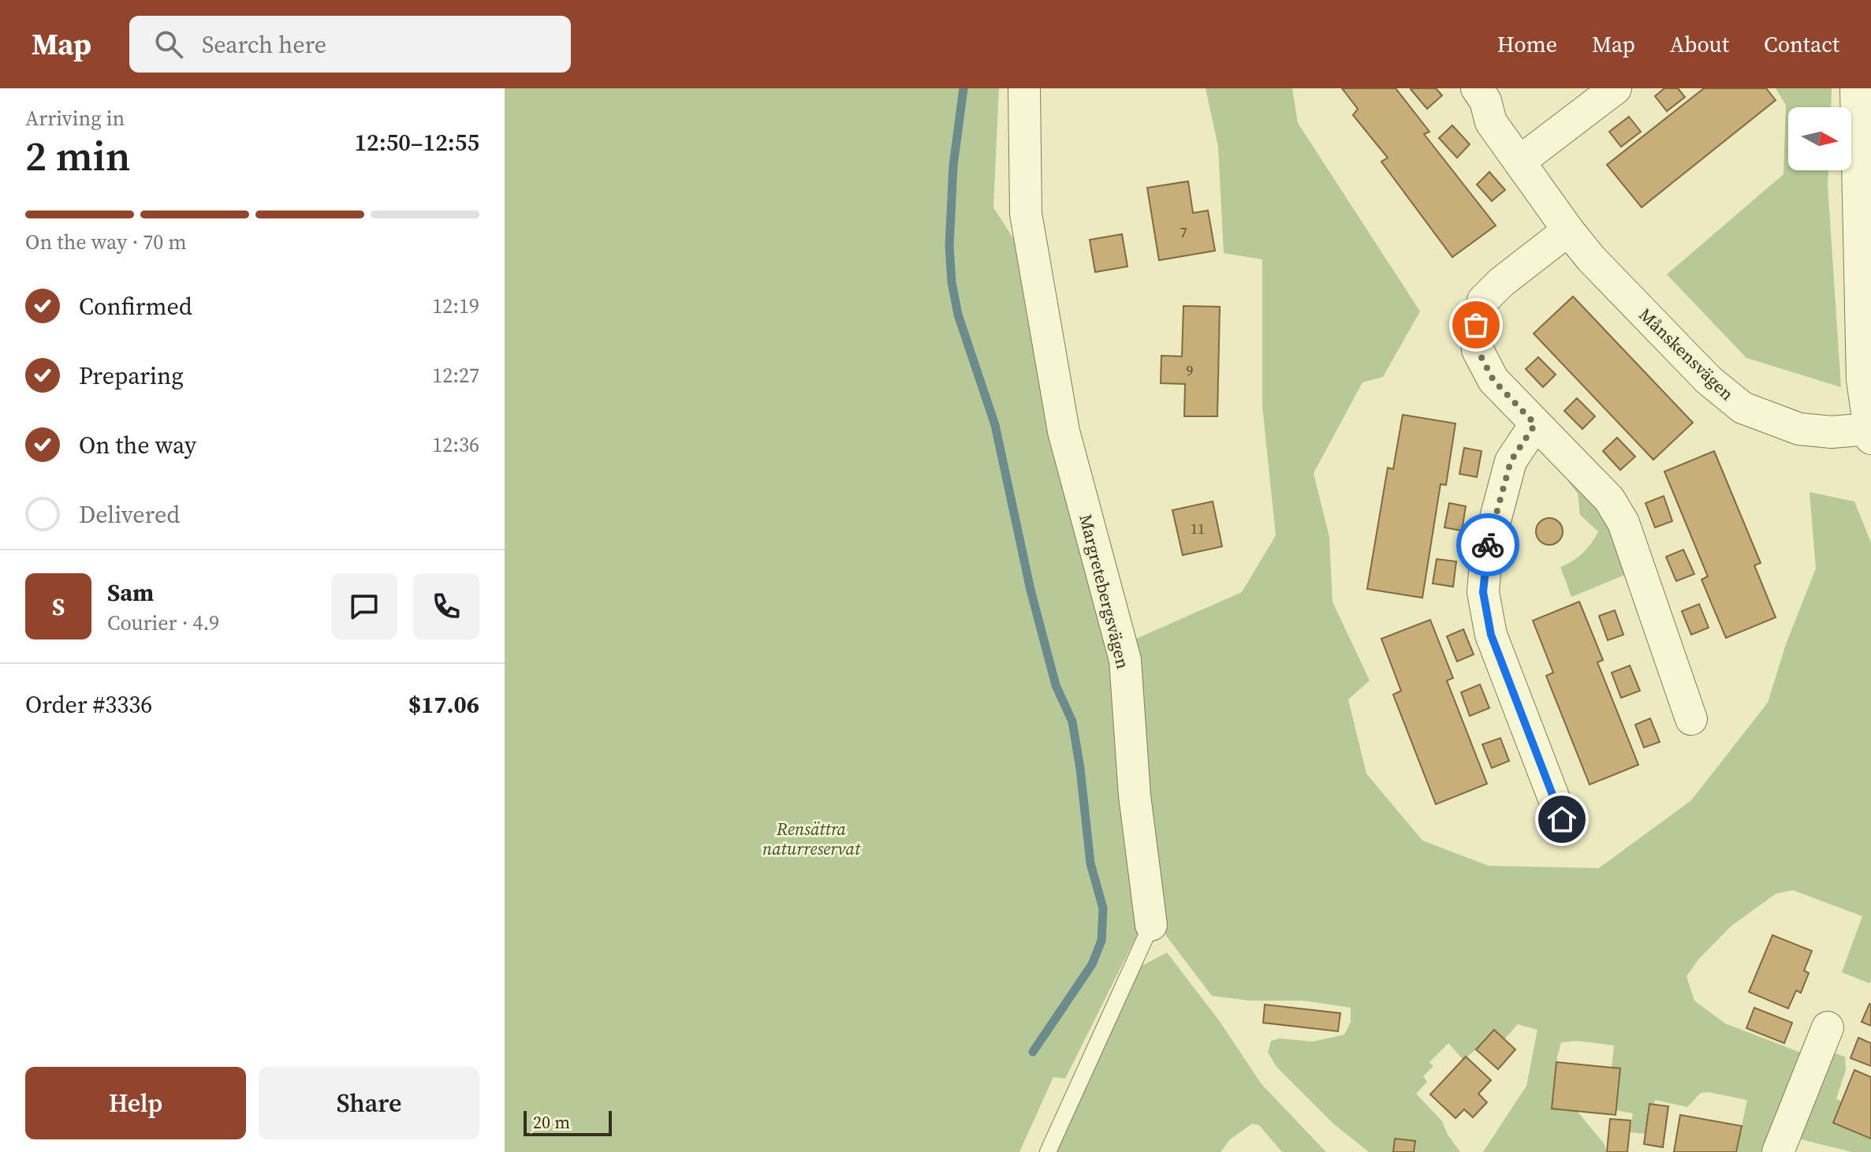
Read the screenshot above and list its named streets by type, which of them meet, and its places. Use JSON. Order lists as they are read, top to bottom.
{
  "streets": {
    "street": ["Månskensvägen", "Margretebergsvägen"]
  },
  "parks": ["Rensättra naturreservat"],
  "house_numbers": ["7", "9", "11"],
  "scale_bar": "20 m",
  "north": "right",
  "page": {
    "header": "Map",
    "search": "Search here",
    "nav": [
      "Home",
      "Map",
      "About",
      "Contact"
    ],
    "heading": ["2 min", "Arriving in", "12:50–12:55"],
    "panel": [
      "Sam",
      "Courier · 4.9",
      "Order #3336",
      "$17.06"
    ],
    "bar": "On the way · 70 m",
    "list": [
      ["Confirmed", "12:19"],
      ["Preparing", "12:27"],
      ["On the way", "12:36"],
      "Delivered"
    ],
    "round": "S",
    "buttons": ["Help", "Share"],
    "scale": "20 m"
  }
}
